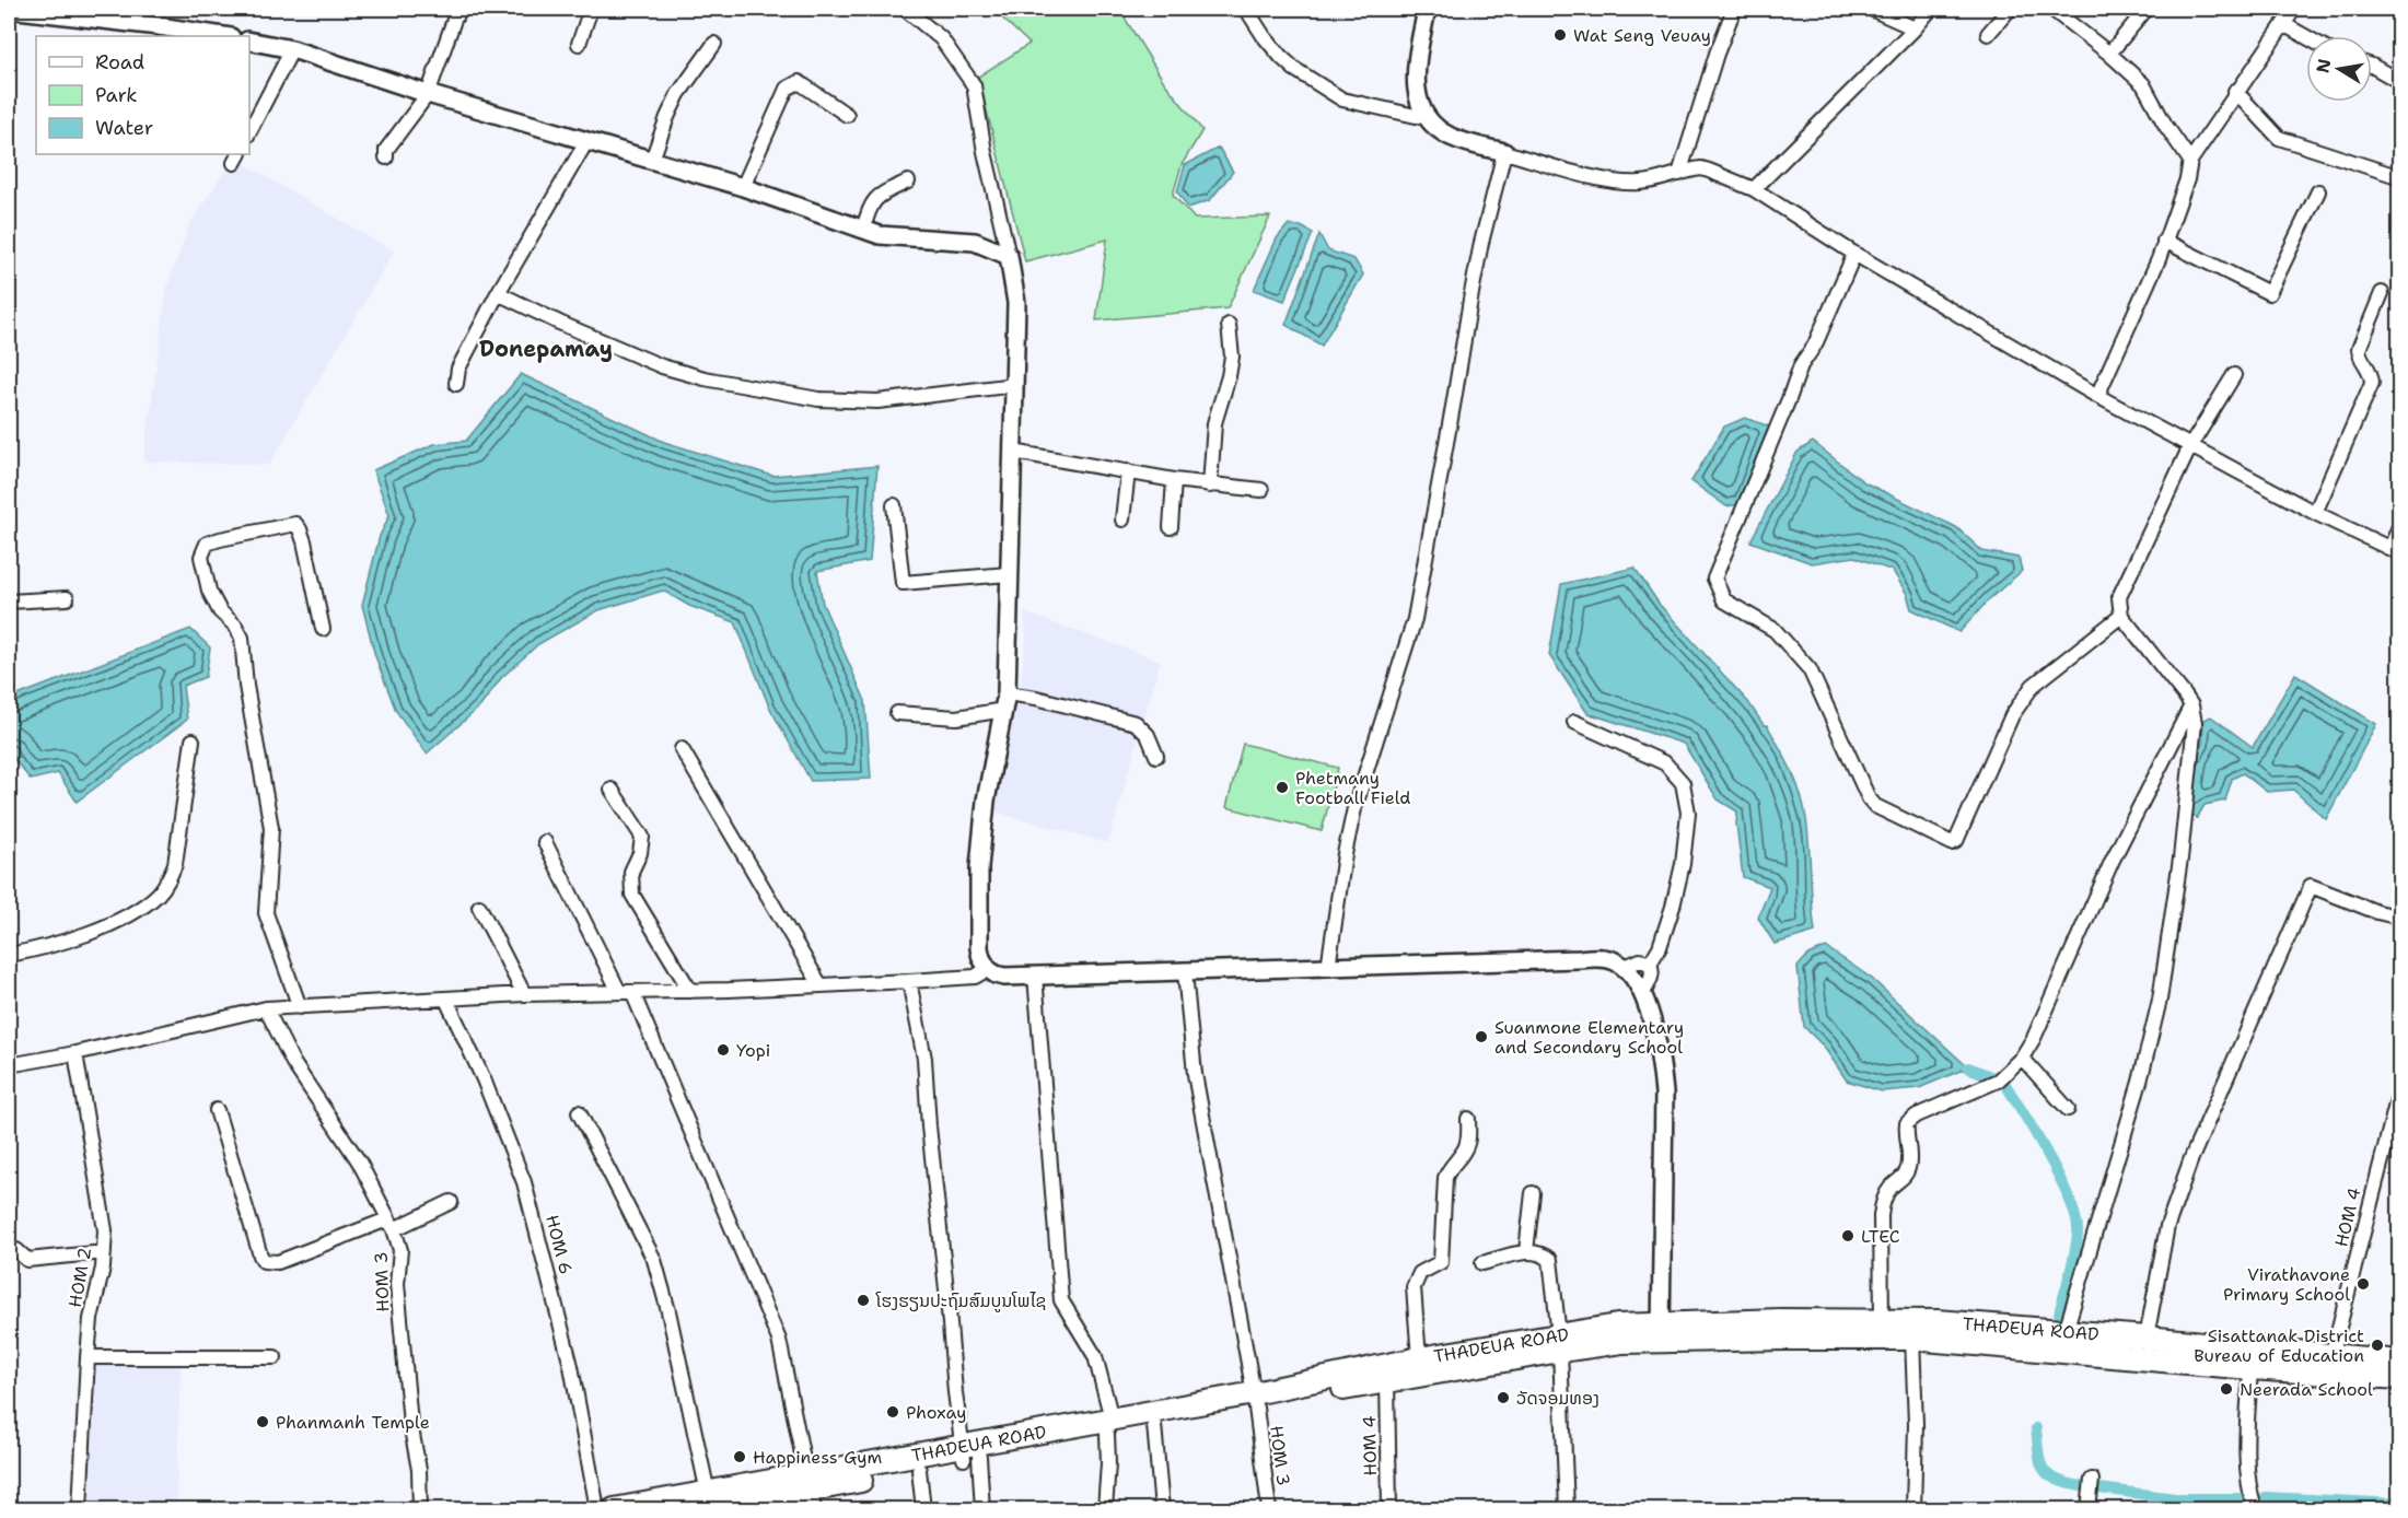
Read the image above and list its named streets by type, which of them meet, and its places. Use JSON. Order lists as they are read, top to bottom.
{
  "streets": {
    "main road": ["THADEUA ROAD"],
    "street": [
      "HOM 4",
      "HOM 6",
      "HOM 2",
      "HOM 3"
    ]
  },
  "crossings": [
    ["HOM 4", "THADEUA ROAD"],
    ["HOM 3", "THADEUA ROAD"]
  ],
  "districts": ["Donepamay"],
  "places": [
    "Wat Seng Veuay",
    "Phetmany Football Field",
    "Suanmone Elementary and Secondary School",
    "Yopi",
    "LTEC",
    "Virathavone Primary School",
    "ໂຮງຮຽນປະຖົມສົມບູນໂພໄຊ",
    "Sisattanak District Bureau of Education",
    "Neerada School",
    "ວັດຈອມທອງ",
    "Phoxay",
    "Phanmanh Temple",
    "Happiness Gym"
  ],
  "legend": ["Road", "Park", "Water"],
  "north": "left"
}
